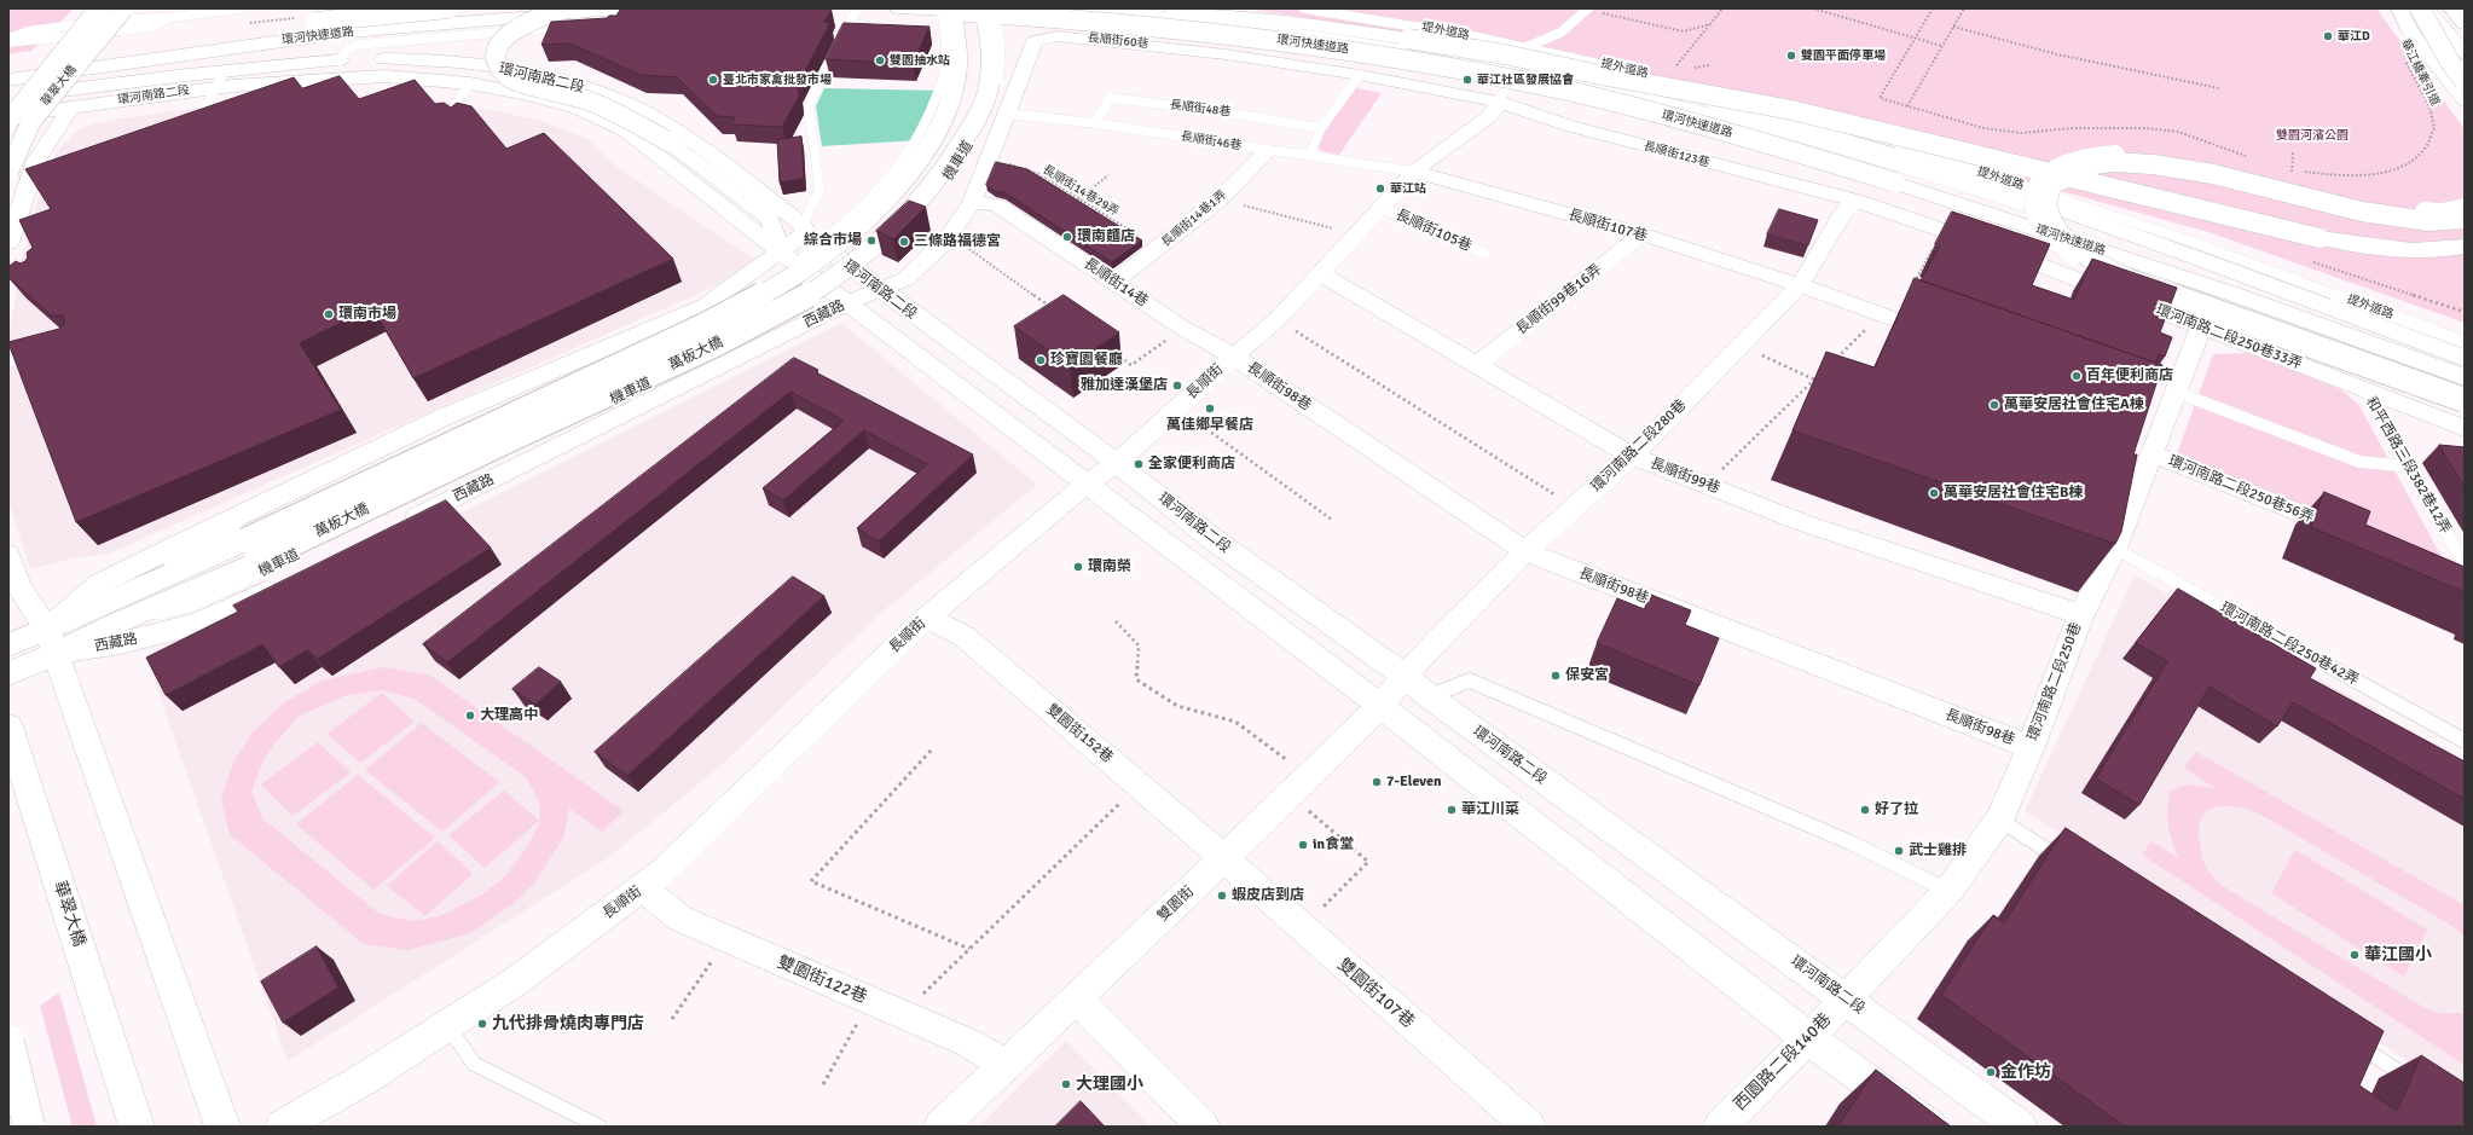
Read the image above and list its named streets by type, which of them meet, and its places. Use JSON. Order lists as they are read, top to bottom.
{
  "streets": {
    "main road": [
      "環河快速道路",
      "環河南路二段",
      "華翠大橋",
      "西藏路",
      "萬板大橋"
    ],
    "street": [
      "長順街60巷",
      "長順街123巷",
      "長順街14巷1弄",
      "長順街107巷",
      "長順街14巷",
      "長順街99巷16弄",
      "環河南路二段250巷33弄",
      "長順街",
      "長順街98巷",
      "環河南路二段280巷",
      "長順街99巷",
      "環河南路二段250巷56弄",
      "環河南路二段250巷",
      "雙園街152巷",
      "雙園街",
      "雙園街122巷",
      "雙園街107巷",
      "西園路二段140巷"
    ],
    "lane": [
      "堤外道路",
      "提外道路",
      "長順街48巷",
      "長順街46巷",
      "機車道",
      "長順街105巷",
      "和平西路三段382巷12弄",
      "環河南路二段250巷42弄"
    ],
    "path": ["華江橋牽引道", "長順街14巷29弄"]
  },
  "crossings": [
    ["堤外道路", "提外道路"],
    ["環河快速道路", "萬板大橋"],
    ["長順街60巷", "環河南路二段"],
    ["長順街60巷", "長順街46巷"],
    ["長順街60巷", "長順街123巷"],
    ["長順街60巷", "長順街14巷29弄"],
    ["長順街60巷", "長順街14巷"],
    ["長順街60巷", "西藏路"],
    ["長順街60巷", "長順街"],
    ["環河南路二段", "西藏路"],
    ["環河南路二段", "長順街"],
    ["環河南路二段", "環河南路二段280巷"],
    ["環河南路二段", "環河南路二段250巷"],
    ["環河南路二段", "雙園街"],
    ["環河南路二段", "西園路二段140巷"],
    ["長順街48巷", "長順街46巷"],
    ["長順街46巷", "長順街14巷1弄"],
    ["長順街46巷", "長順街107巷"],
    ["長順街46巷", "長順街"],
    ["長順街123巷", "環河南路二段250巷33弄"],
    ["長順街123巷", "長順街"],
    ["長順街123巷", "環河南路二段280巷"],
    ["長順街14巷29弄", "長順街14巷1弄"],
    ["長順街14巷1弄", "長順街14巷"],
    ["長順街107巷", "長順街99巷16弄"],
    ["長順街107巷", "長順街"],
    ["長順街107巷", "環河南路二段280巷"],
    ["長順街105巷", "長順街"],
    ["長順街14巷", "長順街"],
    ["長順街14巷", "長順街98巷"],
    ["長順街99巷16弄", "長順街99巷"],
    ["西藏路", "萬板大橋"],
    ["環河南路二段250巷33弄", "環河南路二段280巷"],
    ["環河南路二段250巷33弄", "和平西路三段382巷12弄"],
    ["環河南路二段250巷33弄", "環河南路二段250巷"],
    ["長順街", "長順街98巷"],
    ["長順街", "長順街99巷"],
    ["長順街", "雙園街152巷"],
    ["長順街", "雙園街122巷"],
    ["長順街98巷", "環河南路二段280巷"],
    ["長順街98巷", "環河南路二段250巷"],
    ["環河南路二段280巷", "長順街99巷"],
    ["環河南路二段280巷", "雙園街"],
    ["長順街99巷", "環河南路二段250巷"],
    ["環河南路二段250巷56弄", "環河南路二段250巷"],
    ["環河南路二段250巷42弄", "環河南路二段250巷"],
    ["環河南路二段250巷", "西園路二段140巷"],
    ["雙園街152巷", "雙園街"],
    ["雙園街152巷", "雙園街107巷"],
    ["雙園街", "雙園街122巷"],
    ["雙園街", "雙園街107巷"]
  ],
  "parks": ["雙園河濱公園"],
  "places": [
    "華江D",
    "雙園平面停車場",
    "雙園抽水站",
    "臺北市家禽批發市場",
    "華江社區發展協會",
    "華江站",
    "環南麵店",
    "綜合市場",
    "三條路福德宮",
    "環南市場",
    "珍寶園餐廳",
    "百年便利商店",
    "雅加達漢堡店",
    "萬華安居社會住宅A棟",
    "萬佳鄉早餐店",
    "全家便利商店",
    "萬華安居社會住宅B棟",
    "環南榮",
    "保安宮",
    "大理高中",
    "7-Eleven",
    "華江川菜",
    "好了拉",
    "in食堂",
    "武士雞排",
    "蝦皮店到店",
    "華江國小",
    "九代排骨燒肉專門店",
    "金作坊",
    "大理國小"
  ]
}
